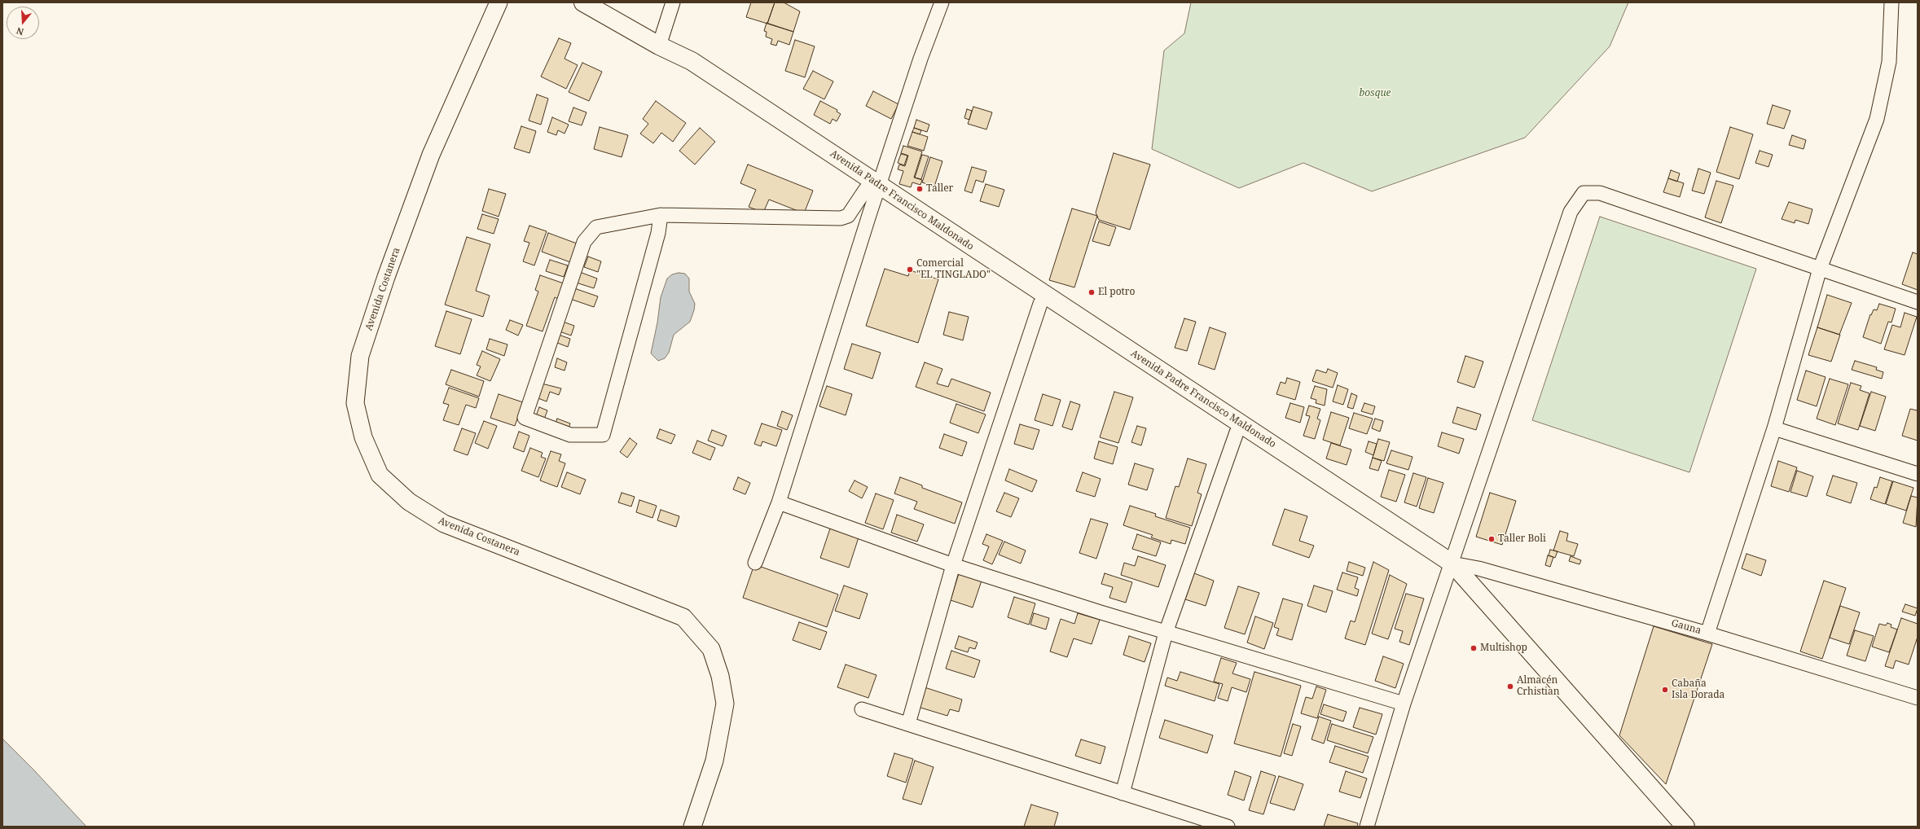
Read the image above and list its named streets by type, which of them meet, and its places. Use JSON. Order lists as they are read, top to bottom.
{
  "streets": {
    "main road": ["Avenida Padre Francisco Maldonado"],
    "street": ["Avenida Costanera", "Gauna"]
  },
  "crossings": [
    ["Avenida Padre Francisco Maldonado", "Gauna"]
  ],
  "parks": ["bosque"],
  "places": [
    "Taller",
    "Comercial \"EL TINGLADO\"",
    "El potro",
    "Taller Boli",
    "Multishop",
    "Almacén Crhistian",
    "Cabaña Isla Dorada"
  ],
  "north": "bottom"
}
